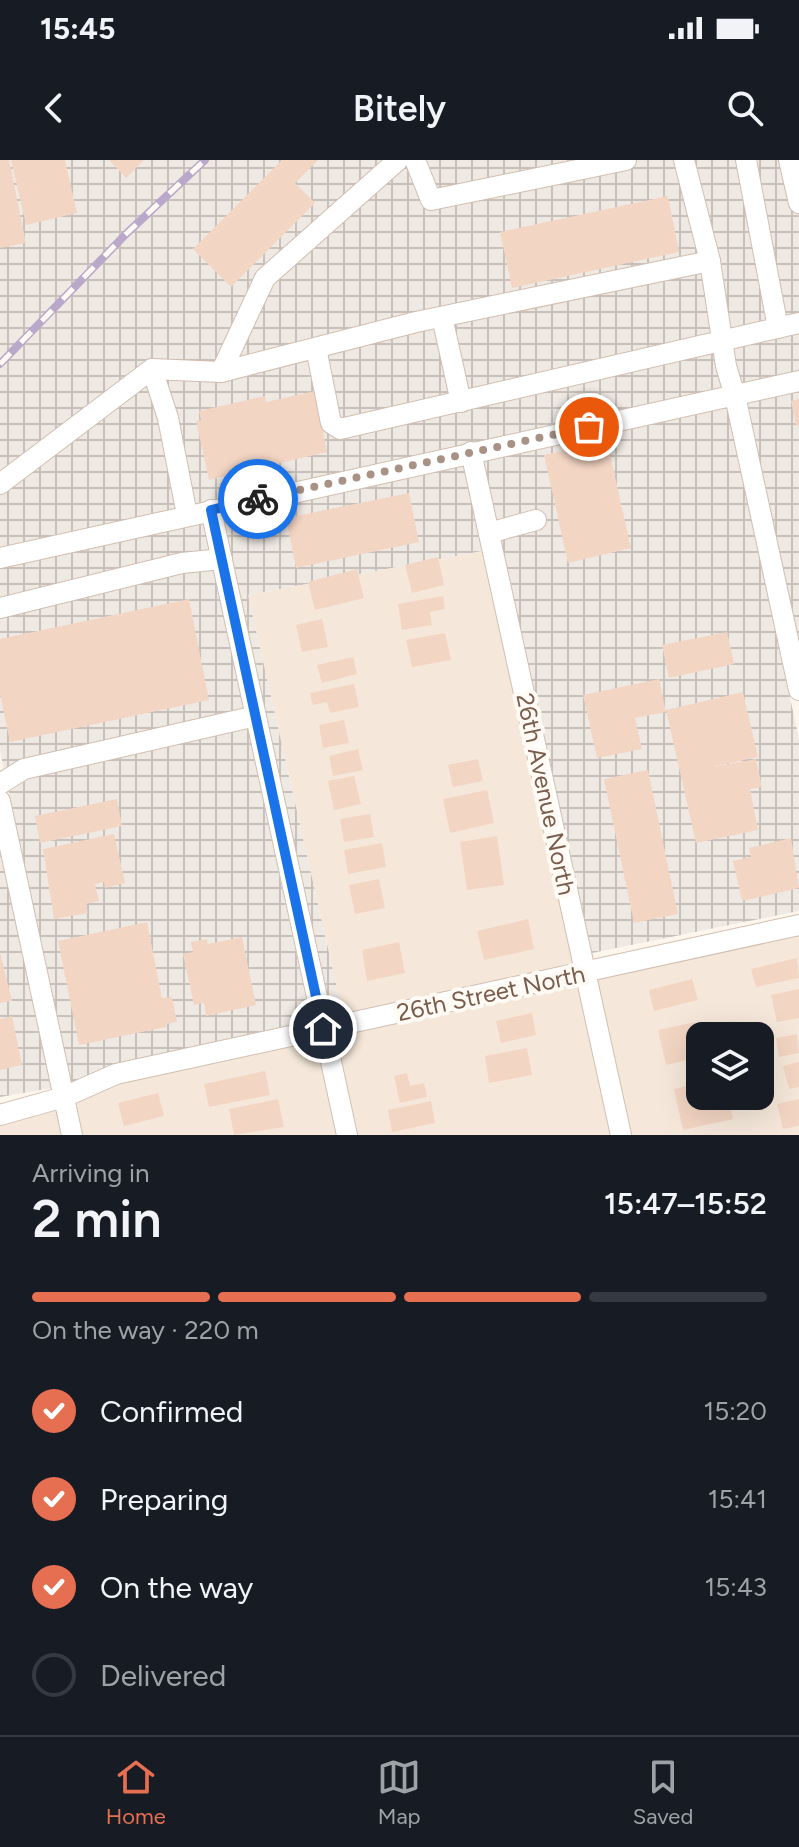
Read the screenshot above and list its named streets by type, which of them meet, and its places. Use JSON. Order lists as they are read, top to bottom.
{
  "streets": {
    "street": ["26th Avenue North", "26th Street North"]
  },
  "crossings": [
    ["26th Avenue North", "26th Street North"]
  ],
  "page": {
    "status": "15:45",
    "header": "Bitely",
    "heading": ["2 min", "Arriving in", "15:47–15:52"],
    "bar": "On the way · 220 m",
    "list": [
      ["Confirmed", "15:20"],
      ["Preparing", "15:41"],
      ["On the way", "15:43"],
      "Delivered"
    ],
    "tabs": ["Home", "Map", "Saved"]
  }
}
